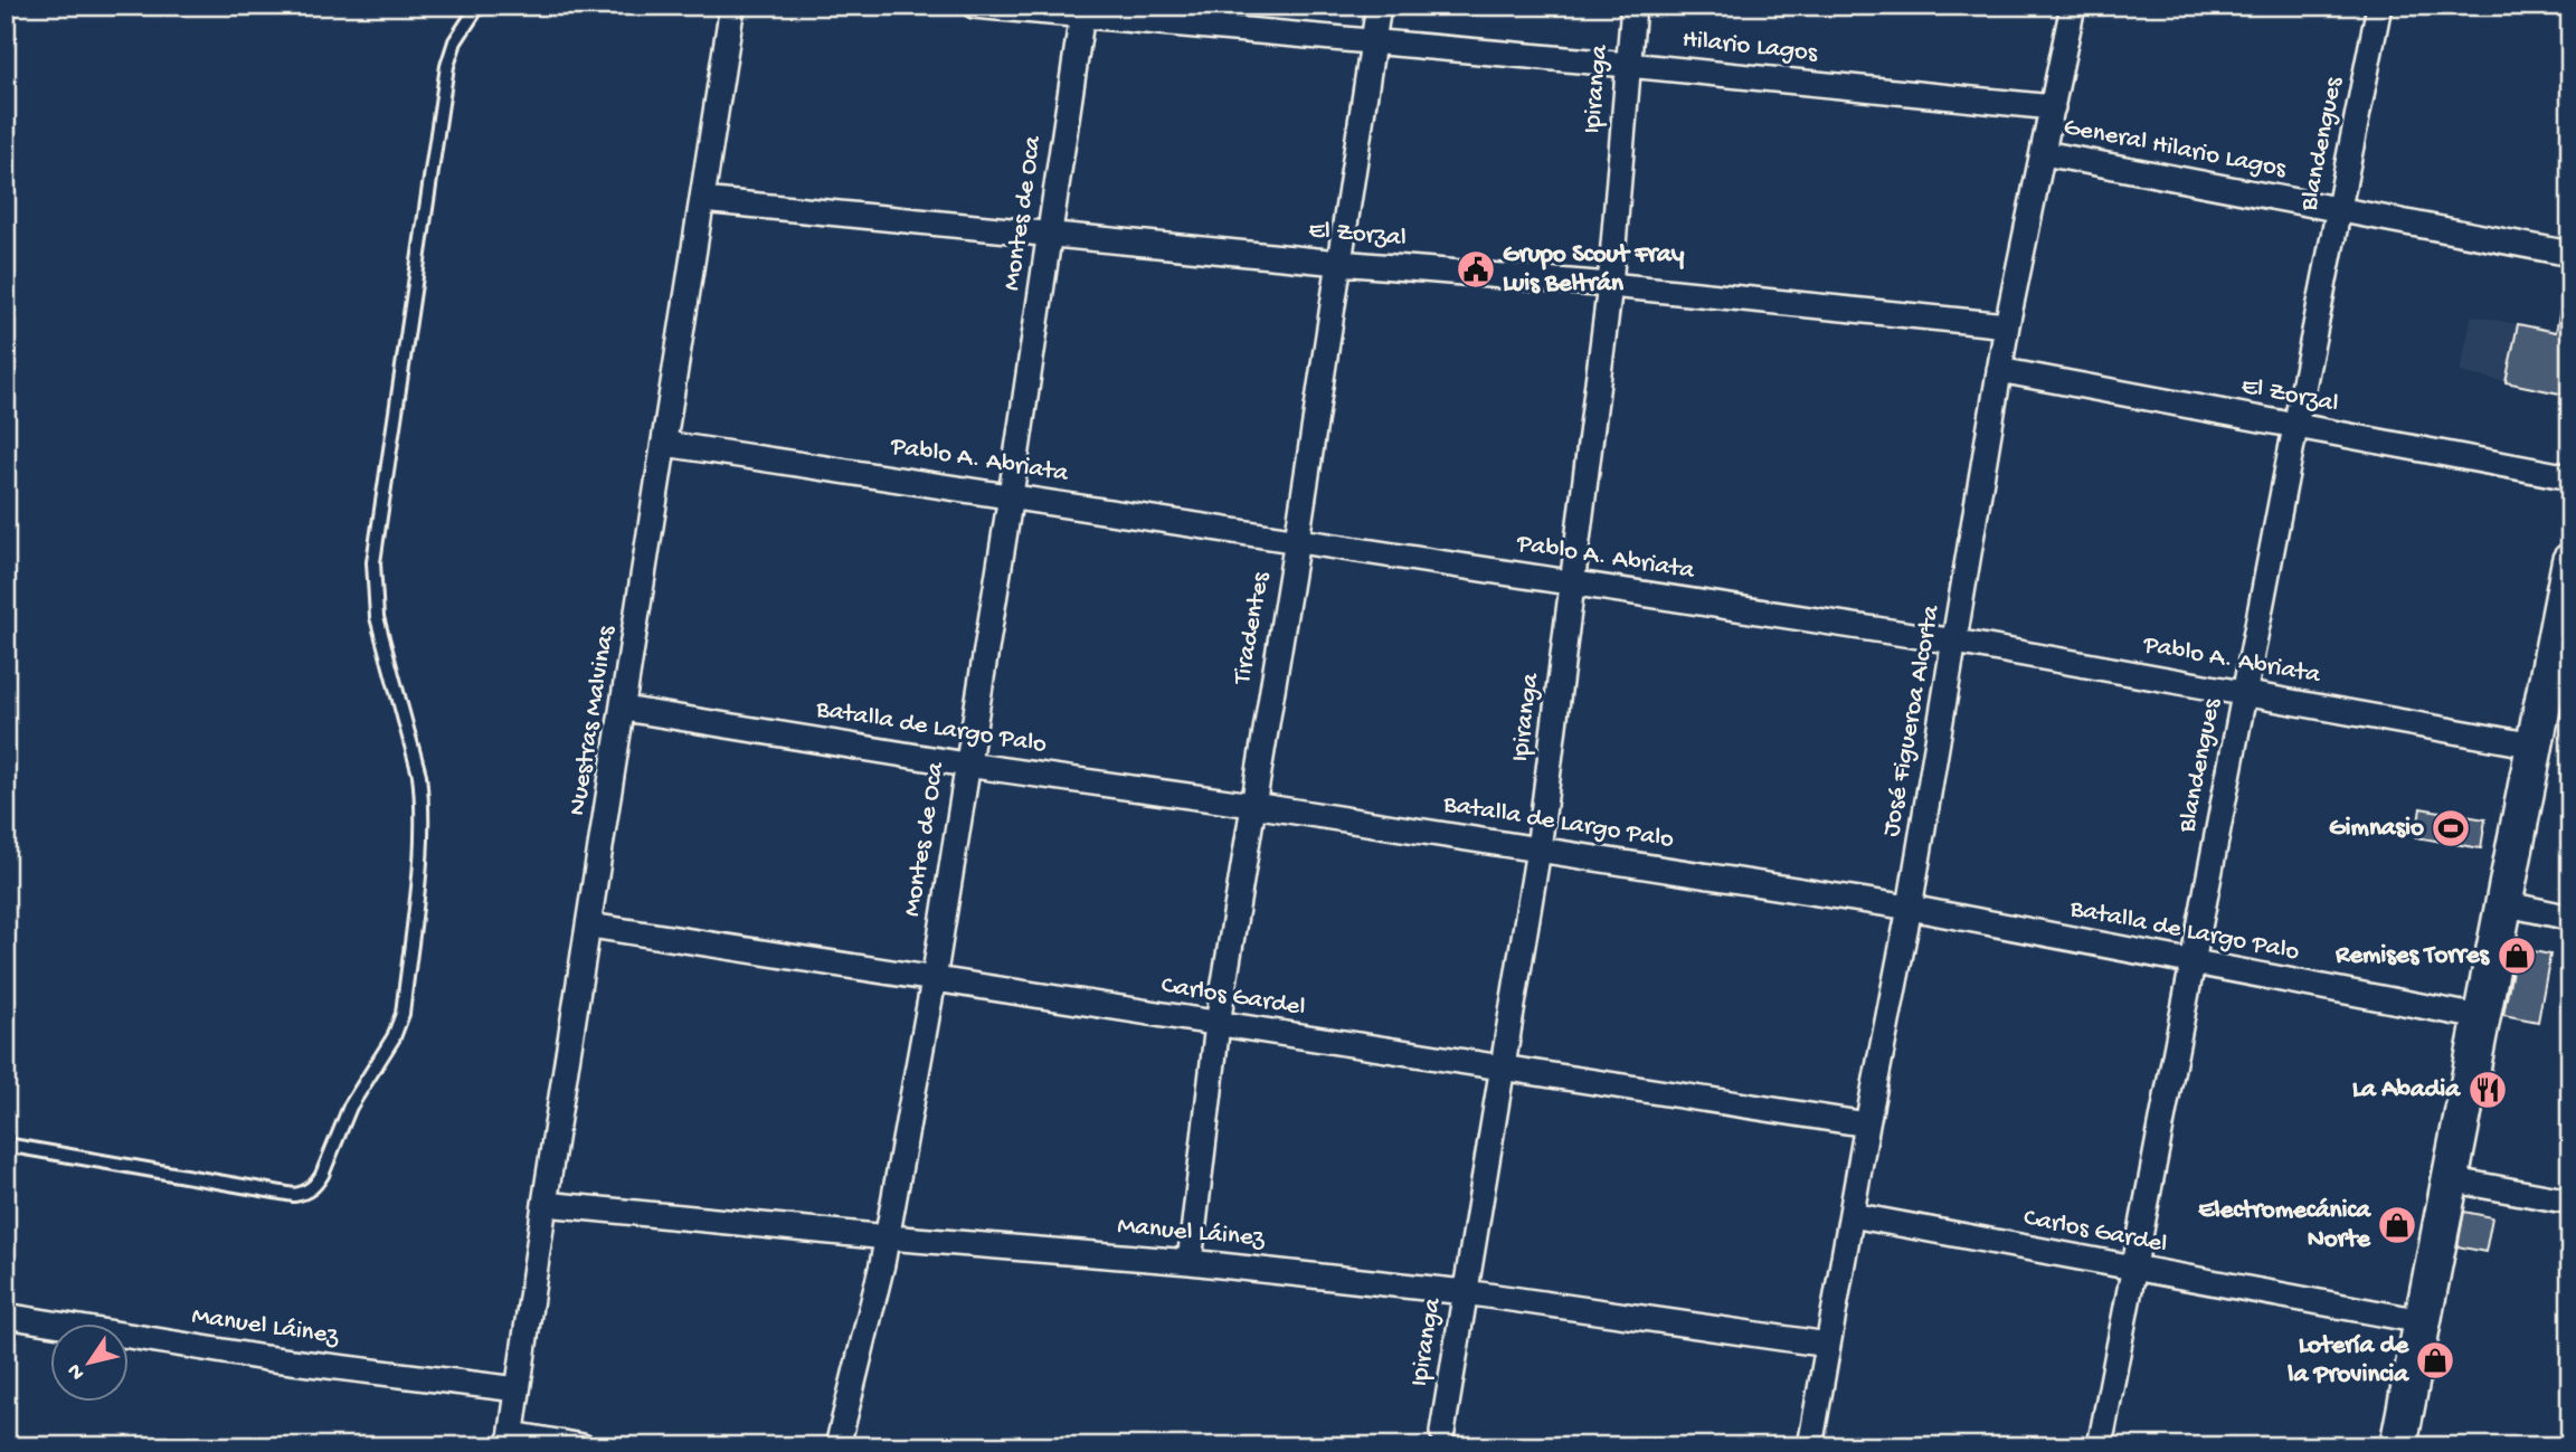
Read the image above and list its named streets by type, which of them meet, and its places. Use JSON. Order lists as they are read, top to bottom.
{
  "streets": {
    "street": [
      "Hilario Lagos",
      "Ipiranga",
      "Blandengues",
      "General Hilario Lagos",
      "Montes de Oca",
      "El Zorzal",
      "Pablo A. Abriata",
      "Tiradentes",
      "Nuestras Malvinas",
      "José Figueroa Alcorta",
      "Batalla de Largo Palo",
      "Carlos Gardel",
      "Manuel Láinez"
    ]
  },
  "crossings": [
    ["Hilario Lagos", "Ipiranga"],
    ["Hilario Lagos", "Montes de Oca"],
    ["Hilario Lagos", "Tiradentes"],
    ["Hilario Lagos", "José Figueroa Alcorta"],
    ["Ipiranga", "El Zorzal"],
    ["Ipiranga", "Pablo A. Abriata"],
    ["Ipiranga", "Batalla de Largo Palo"],
    ["Ipiranga", "Carlos Gardel"],
    ["Ipiranga", "Manuel Láinez"],
    ["Blandengues", "General Hilario Lagos"],
    ["Blandengues", "El Zorzal"],
    ["Blandengues", "Pablo A. Abriata"],
    ["Blandengues", "Batalla de Largo Palo"],
    ["Blandengues", "Carlos Gardel"],
    ["General Hilario Lagos", "José Figueroa Alcorta"],
    ["Montes de Oca", "El Zorzal"],
    ["Montes de Oca", "Pablo A. Abriata"],
    ["Montes de Oca", "Batalla de Largo Palo"],
    ["Montes de Oca", "Carlos Gardel"],
    ["Montes de Oca", "Manuel Láinez"],
    ["El Zorzal", "Tiradentes"],
    ["El Zorzal", "Nuestras Malvinas"],
    ["El Zorzal", "José Figueroa Alcorta"],
    ["Pablo A. Abriata", "Tiradentes"],
    ["Pablo A. Abriata", "Nuestras Malvinas"],
    ["Pablo A. Abriata", "José Figueroa Alcorta"],
    ["Tiradentes", "Batalla de Largo Palo"],
    ["Tiradentes", "Carlos Gardel"],
    ["Tiradentes", "Manuel Láinez"],
    ["Nuestras Malvinas", "Batalla de Largo Palo"],
    ["Nuestras Malvinas", "Carlos Gardel"],
    ["Nuestras Malvinas", "Manuel Láinez"],
    ["José Figueroa Alcorta", "Batalla de Largo Palo"],
    ["José Figueroa Alcorta", "Carlos Gardel"],
    ["José Figueroa Alcorta", "Manuel Láinez"]
  ],
  "places": {
    "public building": ["Grupo Scout Fray Luis Beltrán"],
    "sports": ["Gimnasio"],
    "shop": ["Remises Torres", "Electromecánica Norte", "Lotería de la Provincia"],
    "restaurant": ["La Abadia"]
  },
  "north": "bottom left"
}
